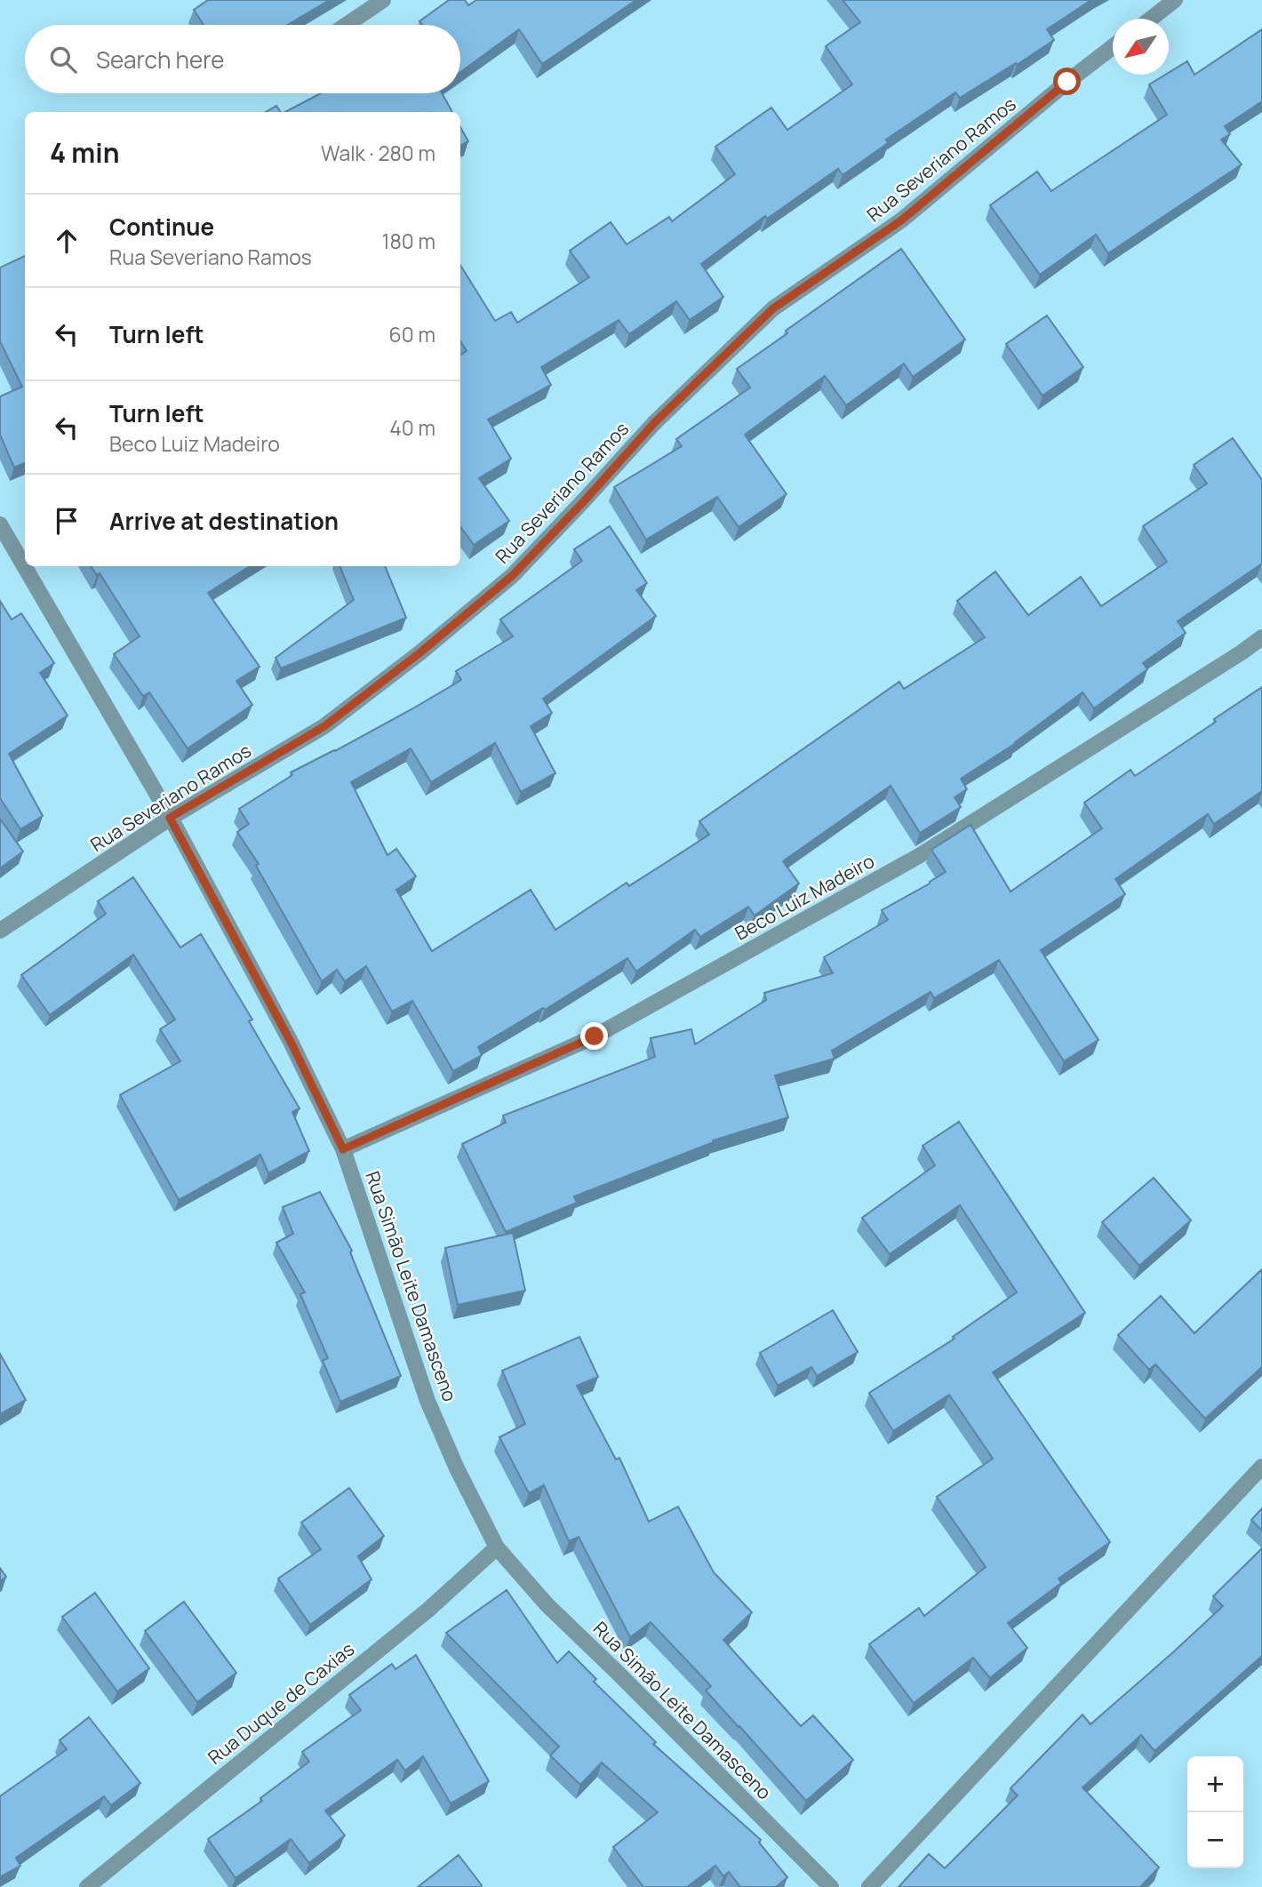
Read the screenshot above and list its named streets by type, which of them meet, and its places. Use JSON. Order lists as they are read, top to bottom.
{
  "streets": {
    "street": [
      "Rua Severiano Ramos",
      "Beco Luiz Madeiro",
      "Rua Simão Leite Damasceno",
      "Rua Duque de Caxias"
    ]
  },
  "crossings": [
    ["Rua Severiano Ramos", "Rua Simão Leite Damasceno"],
    ["Beco Luiz Madeiro", "Rua Simão Leite Damasceno"],
    ["Rua Simão Leite Damasceno", "Rua Duque de Caxias"]
  ],
  "north": "bottom left",
  "page": {
    "search": "Search here",
    "heading": ["4 min", "Walk · 280 m"],
    "list": [
      ["Continue", "Rua Severiano Ramos", "180 m"],
      ["Turn left", "60 m"],
      ["Turn left", "Beco Luiz Madeiro", "40 m"],
      "Arrive at destination"
    ],
    "map_buttons": ["+", "−"]
  }
}
